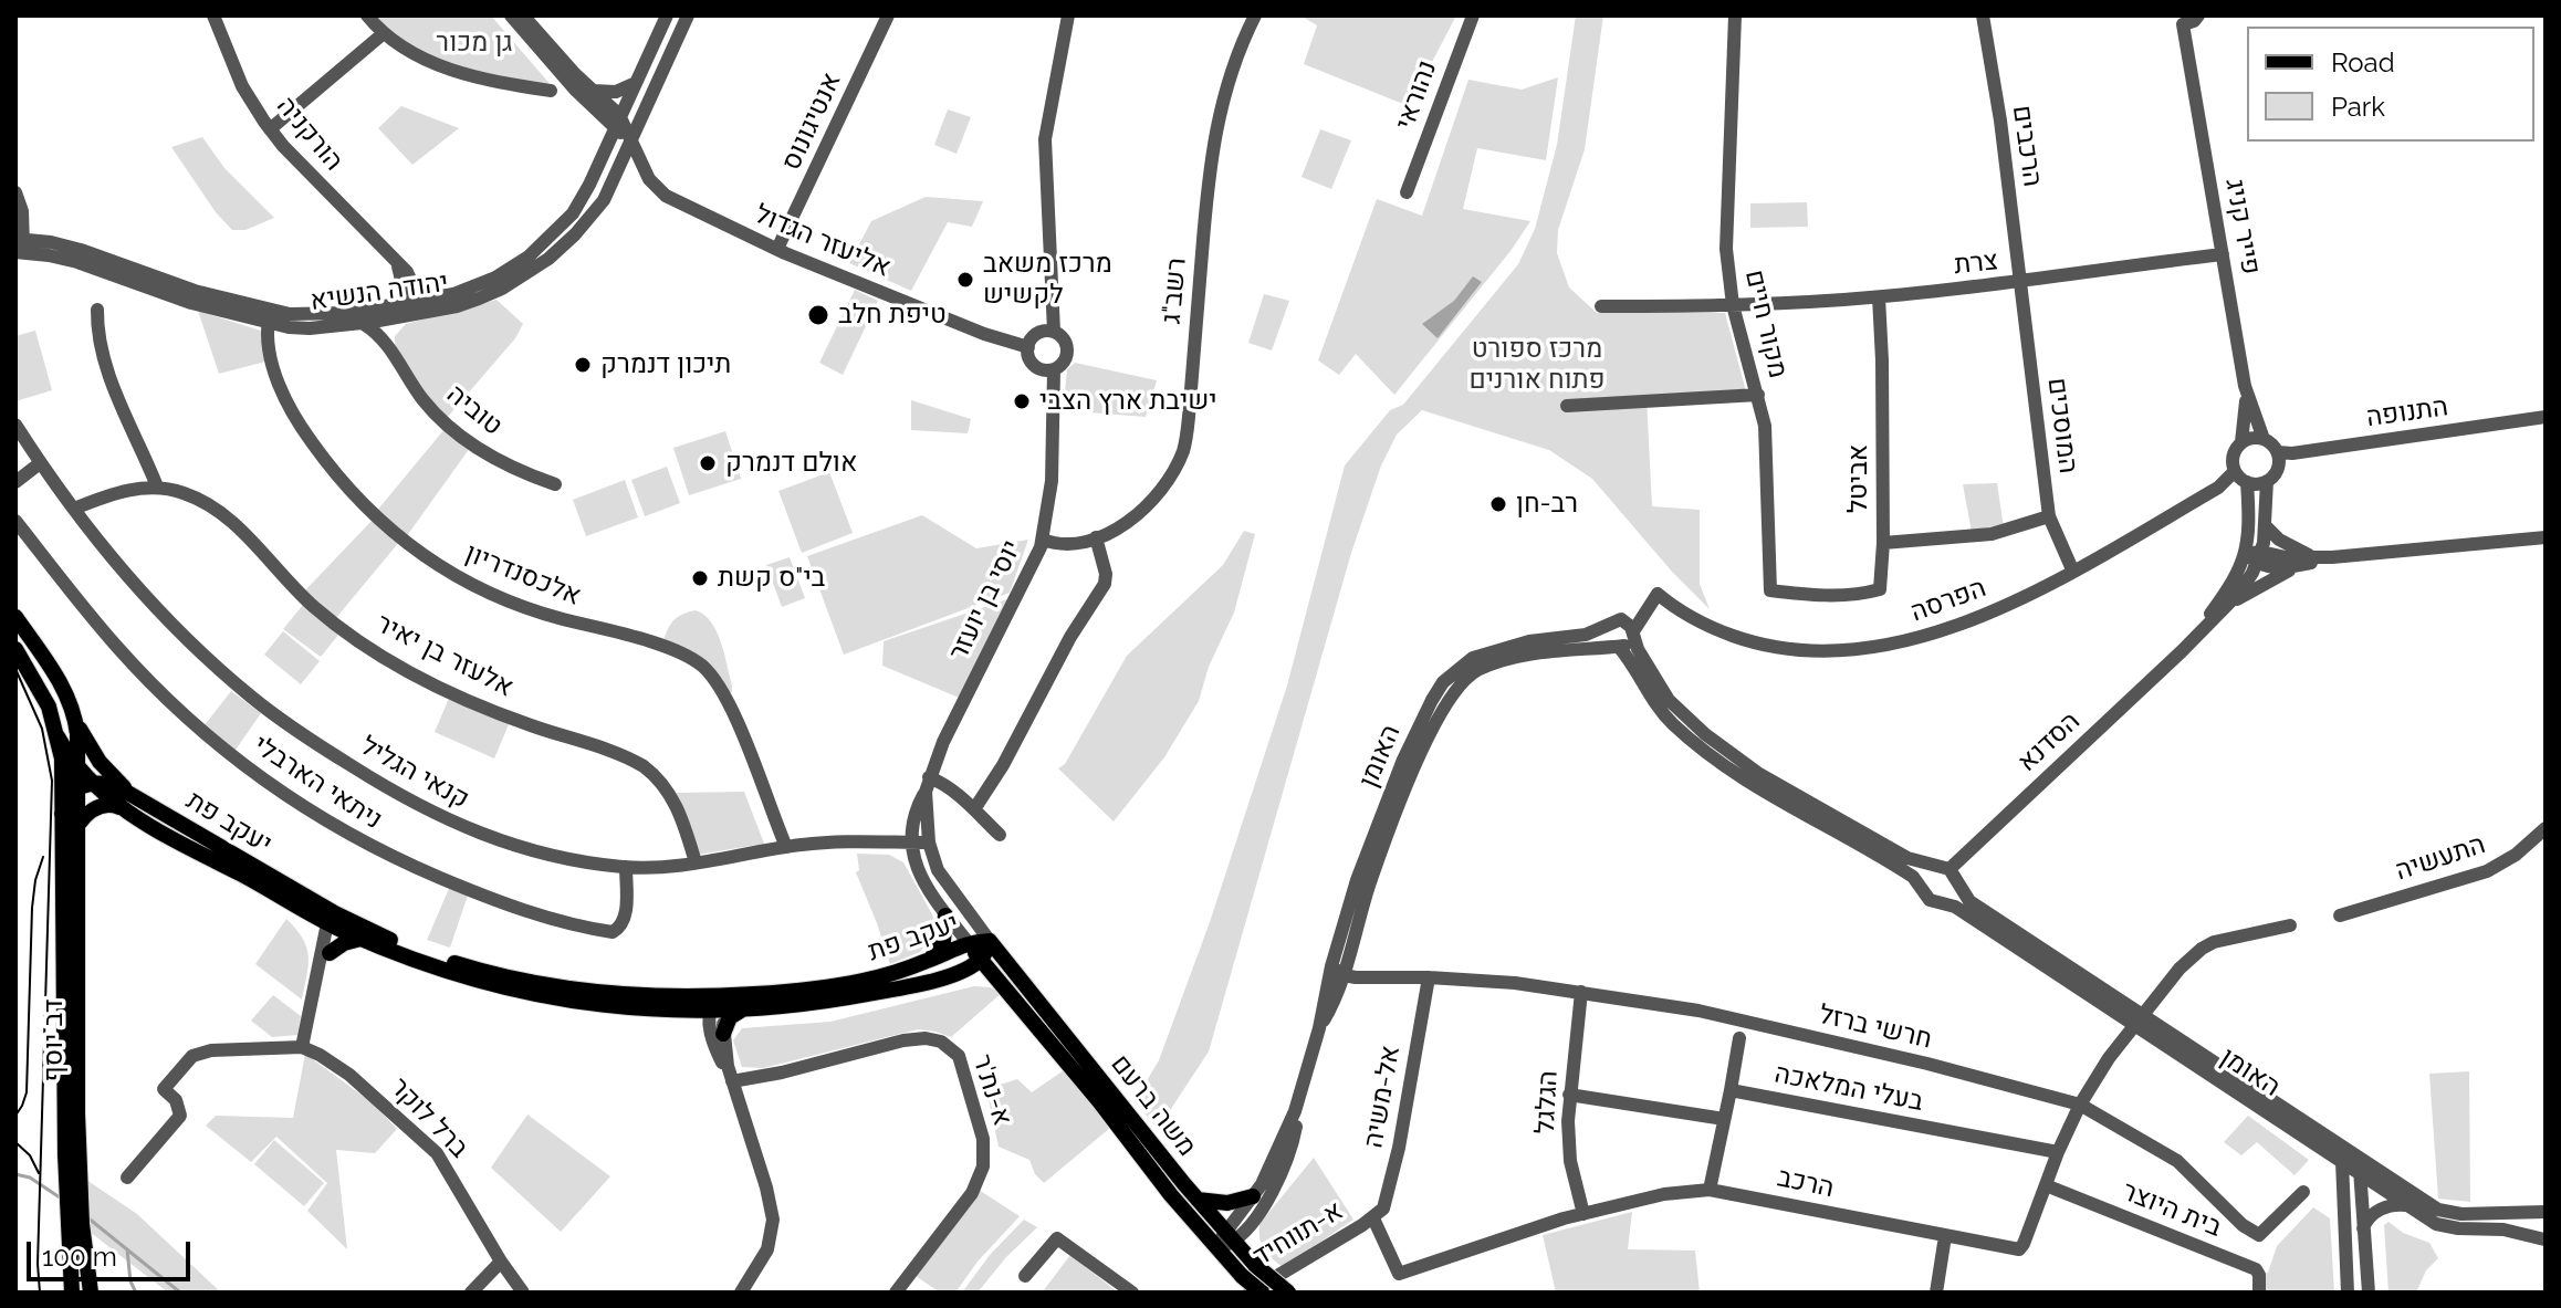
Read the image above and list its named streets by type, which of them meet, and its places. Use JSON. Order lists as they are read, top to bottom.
{
  "streets": {
    "main road": ["יעקב פת", "דב יוסף", "משה ברעם"],
    "street": [
      "נהוראי",
      "אנטיגונוס",
      "הורקניה",
      "הרכבים",
      "פייר קניג",
      "אליעזר הגדול",
      "צרת",
      "רשב\"ג",
      "יהודה הנשיא",
      "מקור חיים",
      "טוביה",
      "התנופה",
      "המוסכים",
      "אביטל",
      "אלכסנדריון",
      "יוסי בן יועזר",
      "הפרסה",
      "אלעזר בן יאיר",
      "הסדנא",
      "האומן",
      "קנאי הגליל",
      "ניתאי הארבלי",
      "התעשיה",
      "חרשי ברזל",
      "בעלי המלאכה",
      "א-נת'ר",
      "אל-משיה",
      "הגלגל",
      "ברל לוקר",
      "הרכב",
      "בית היוצר",
      "א-תווחיד"
    ]
  },
  "crossings": [
    ["אנטיגונוס", "אליעזר הגדול"],
    ["הורקניה", "יהודה הנשיא"],
    ["הרכבים", "צרת"],
    ["הרכבים", "המוסכים"],
    ["פייר קניג", "צרת"],
    ["פייר קניג", "התנופה"],
    ["פייר קניג", "הפרסה"],
    ["אליעזר הגדול", "יהודה הנשיא"],
    ["אליעזר הגדול", "יוסי בן יועזר"],
    ["צרת", "מקור חיים"],
    ["צרת", "המוסכים"],
    ["צרת", "אביטל"],
    ["רשב\"ג", "יוסי בן יועזר"],
    ["יהודה הנשיא", "טוביה"],
    ["יהודה הנשיא", "אלכסנדריון"],
    ["מקור חיים", "אביטל"],
    ["התנופה", "הפרסה"],
    ["המוסכים", "אביטל"],
    ["המוסכים", "הפרסה"],
    ["אלכסנדריון", "קנאי הגליל"],
    ["יוסי בן יועזר", "קנאי הגליל"],
    ["יוסי בן יועזר", "יעקב פת"],
    ["יוסי בן יועזר", "משה ברעם"],
    ["אלעזר בן יאיר", "קנאי הגליל"],
    ["הסדנא", "האומן"],
    ["האומן", "חרשי ברזל"],
    ["האומן", "משה ברעם"],
    ["האומן", "הרכב"],
    ["קנאי הגליל", "ניתאי הארבלי"],
    ["יעקב פת", "דב יוסף"],
    ["יעקב פת", "משה ברעם"],
    ["חרשי ברזל", "אל-משיה"],
    ["חרשי ברזל", "הגלגל"],
    ["חרשי ברזל", "הרכב"],
    ["בעלי המלאכה", "הרכב"],
    ["אל-משיה", "הרכב"],
    ["אל-משיה", "א-תווחיד"],
    ["הגלגל", "הרכב"],
    ["הרכב", "בית היוצר"],
    ["הרכב", "א-תווחיד"]
  ],
  "parks": ["גן מכור", "מרכז ספורט פתוח אורנים"],
  "places": [
    "מרכז משאב לקשיש",
    "טיפת חלב",
    "תיכון דנמרק",
    "ישיבת ארץ הצבי",
    "אולם דנמרק",
    "רב-חן",
    "בי\"ס קשת"
  ],
  "legend": ["Road", "Park"],
  "scale_bar": "100 m"
}
